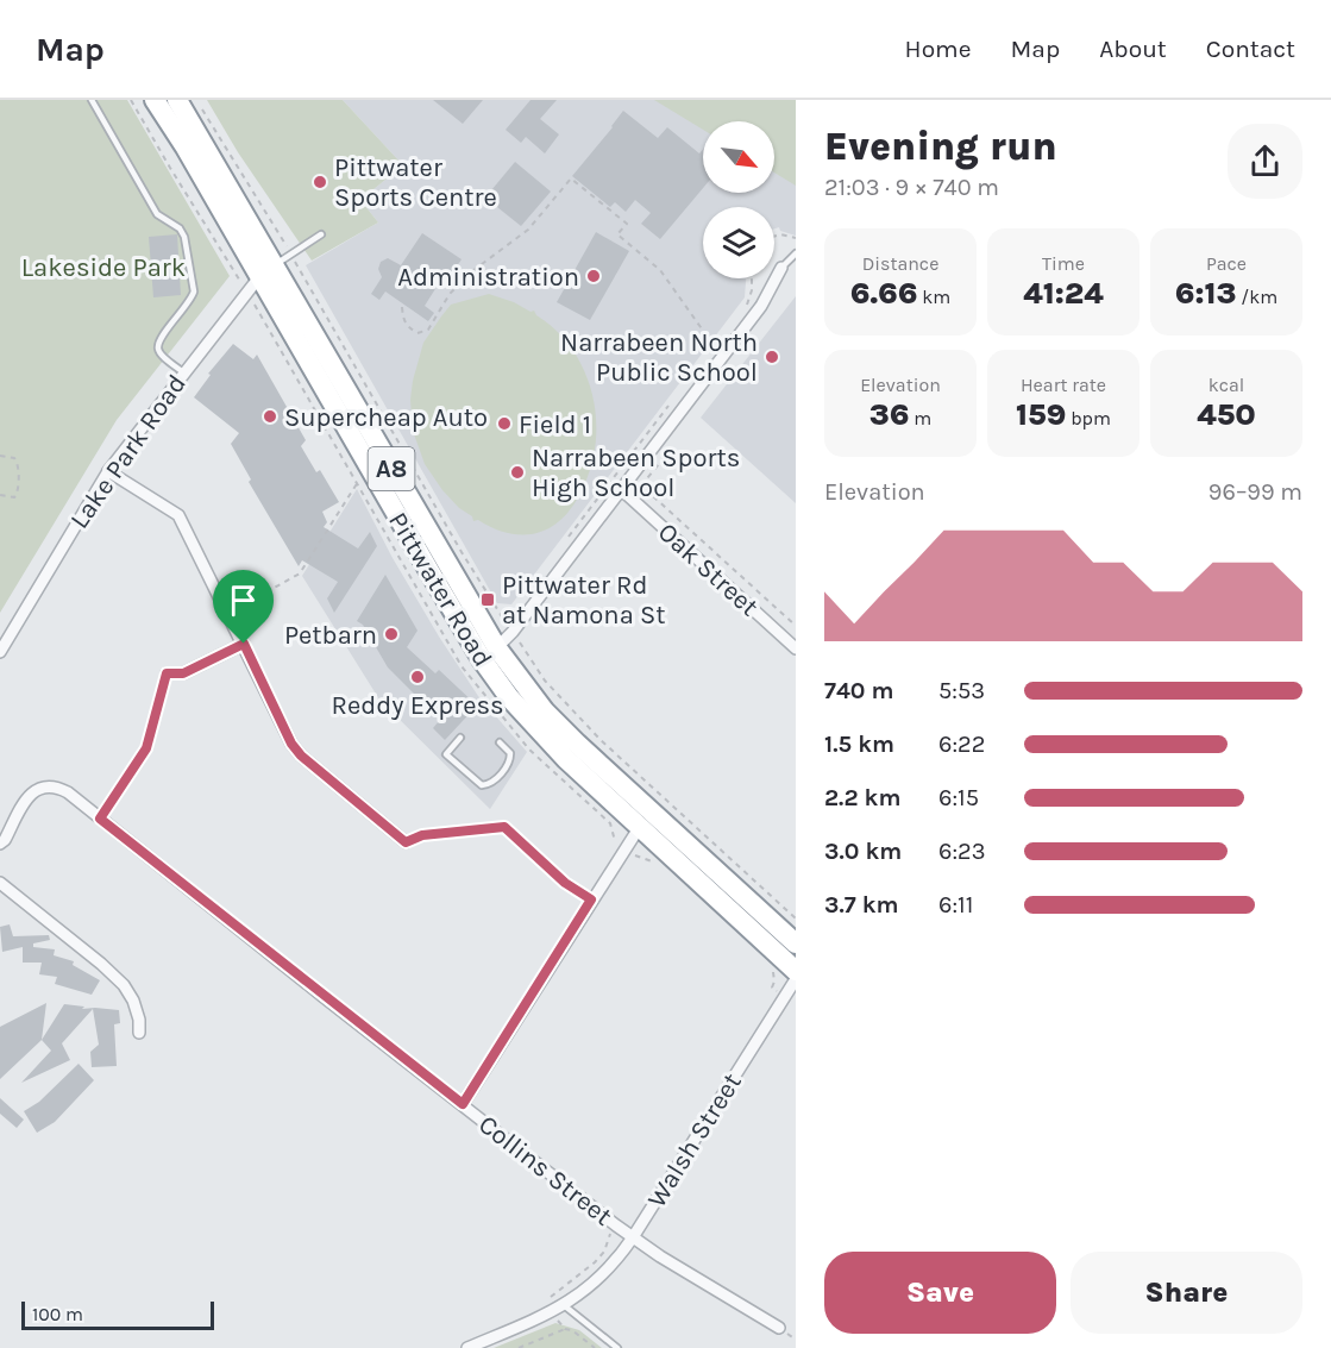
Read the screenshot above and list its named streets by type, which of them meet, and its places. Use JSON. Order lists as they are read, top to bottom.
{
  "streets": {
    "highway": ["A8", "Pittwater Road"],
    "street": [
      "Lake Park Road",
      "Oak Street",
      "Walsh Street",
      "Collins Street"
    ]
  },
  "crossings": [
    ["Lake Park Road", "Pittwater Road"],
    ["Walsh Street", "Collins Street"]
  ],
  "parks": ["Lakeside Park"],
  "places": {
    "other": [
      "Pittwater Sports Centre",
      "Administration",
      "Narrabeen North Public School",
      "Supercheap Auto",
      "Field 1",
      "Narrabeen Sports High School",
      "Petbarn",
      "Reddy Express"
    ],
    "transit": ["Pittwater Rd at Namona St"]
  },
  "scale_bar": "100 m",
  "north": "bottom right",
  "page": {
    "header": "Map",
    "nav": [
      "Home",
      "Map",
      "About",
      "Contact"
    ],
    "heading": ["Evening run", "21:03 · 9 × 740 m"],
    "stats": [
      ["Distance", "6.66 km"],
      ["Time", "41:24"],
      ["Pace", "6:13 /km"],
      ["Elevation", "36 m"],
      ["Heart rate", "159 bpm"],
      ["kcal", "450"]
    ],
    "chart": ["Elevation", "96–99 m"],
    "list": [
      {
        "name": "740 m",
        "note": "5:53"
      },
      {
        "name": "1.5 km",
        "note": "6:22"
      },
      {
        "name": "2.2 km",
        "note": "6:15"
      },
      {
        "name": "3.0 km",
        "note": "6:23"
      },
      {
        "name": "3.7 km",
        "note": "6:11"
      }
    ],
    "buttons": ["Save", "Share"],
    "scale": "100 m"
  }
}
